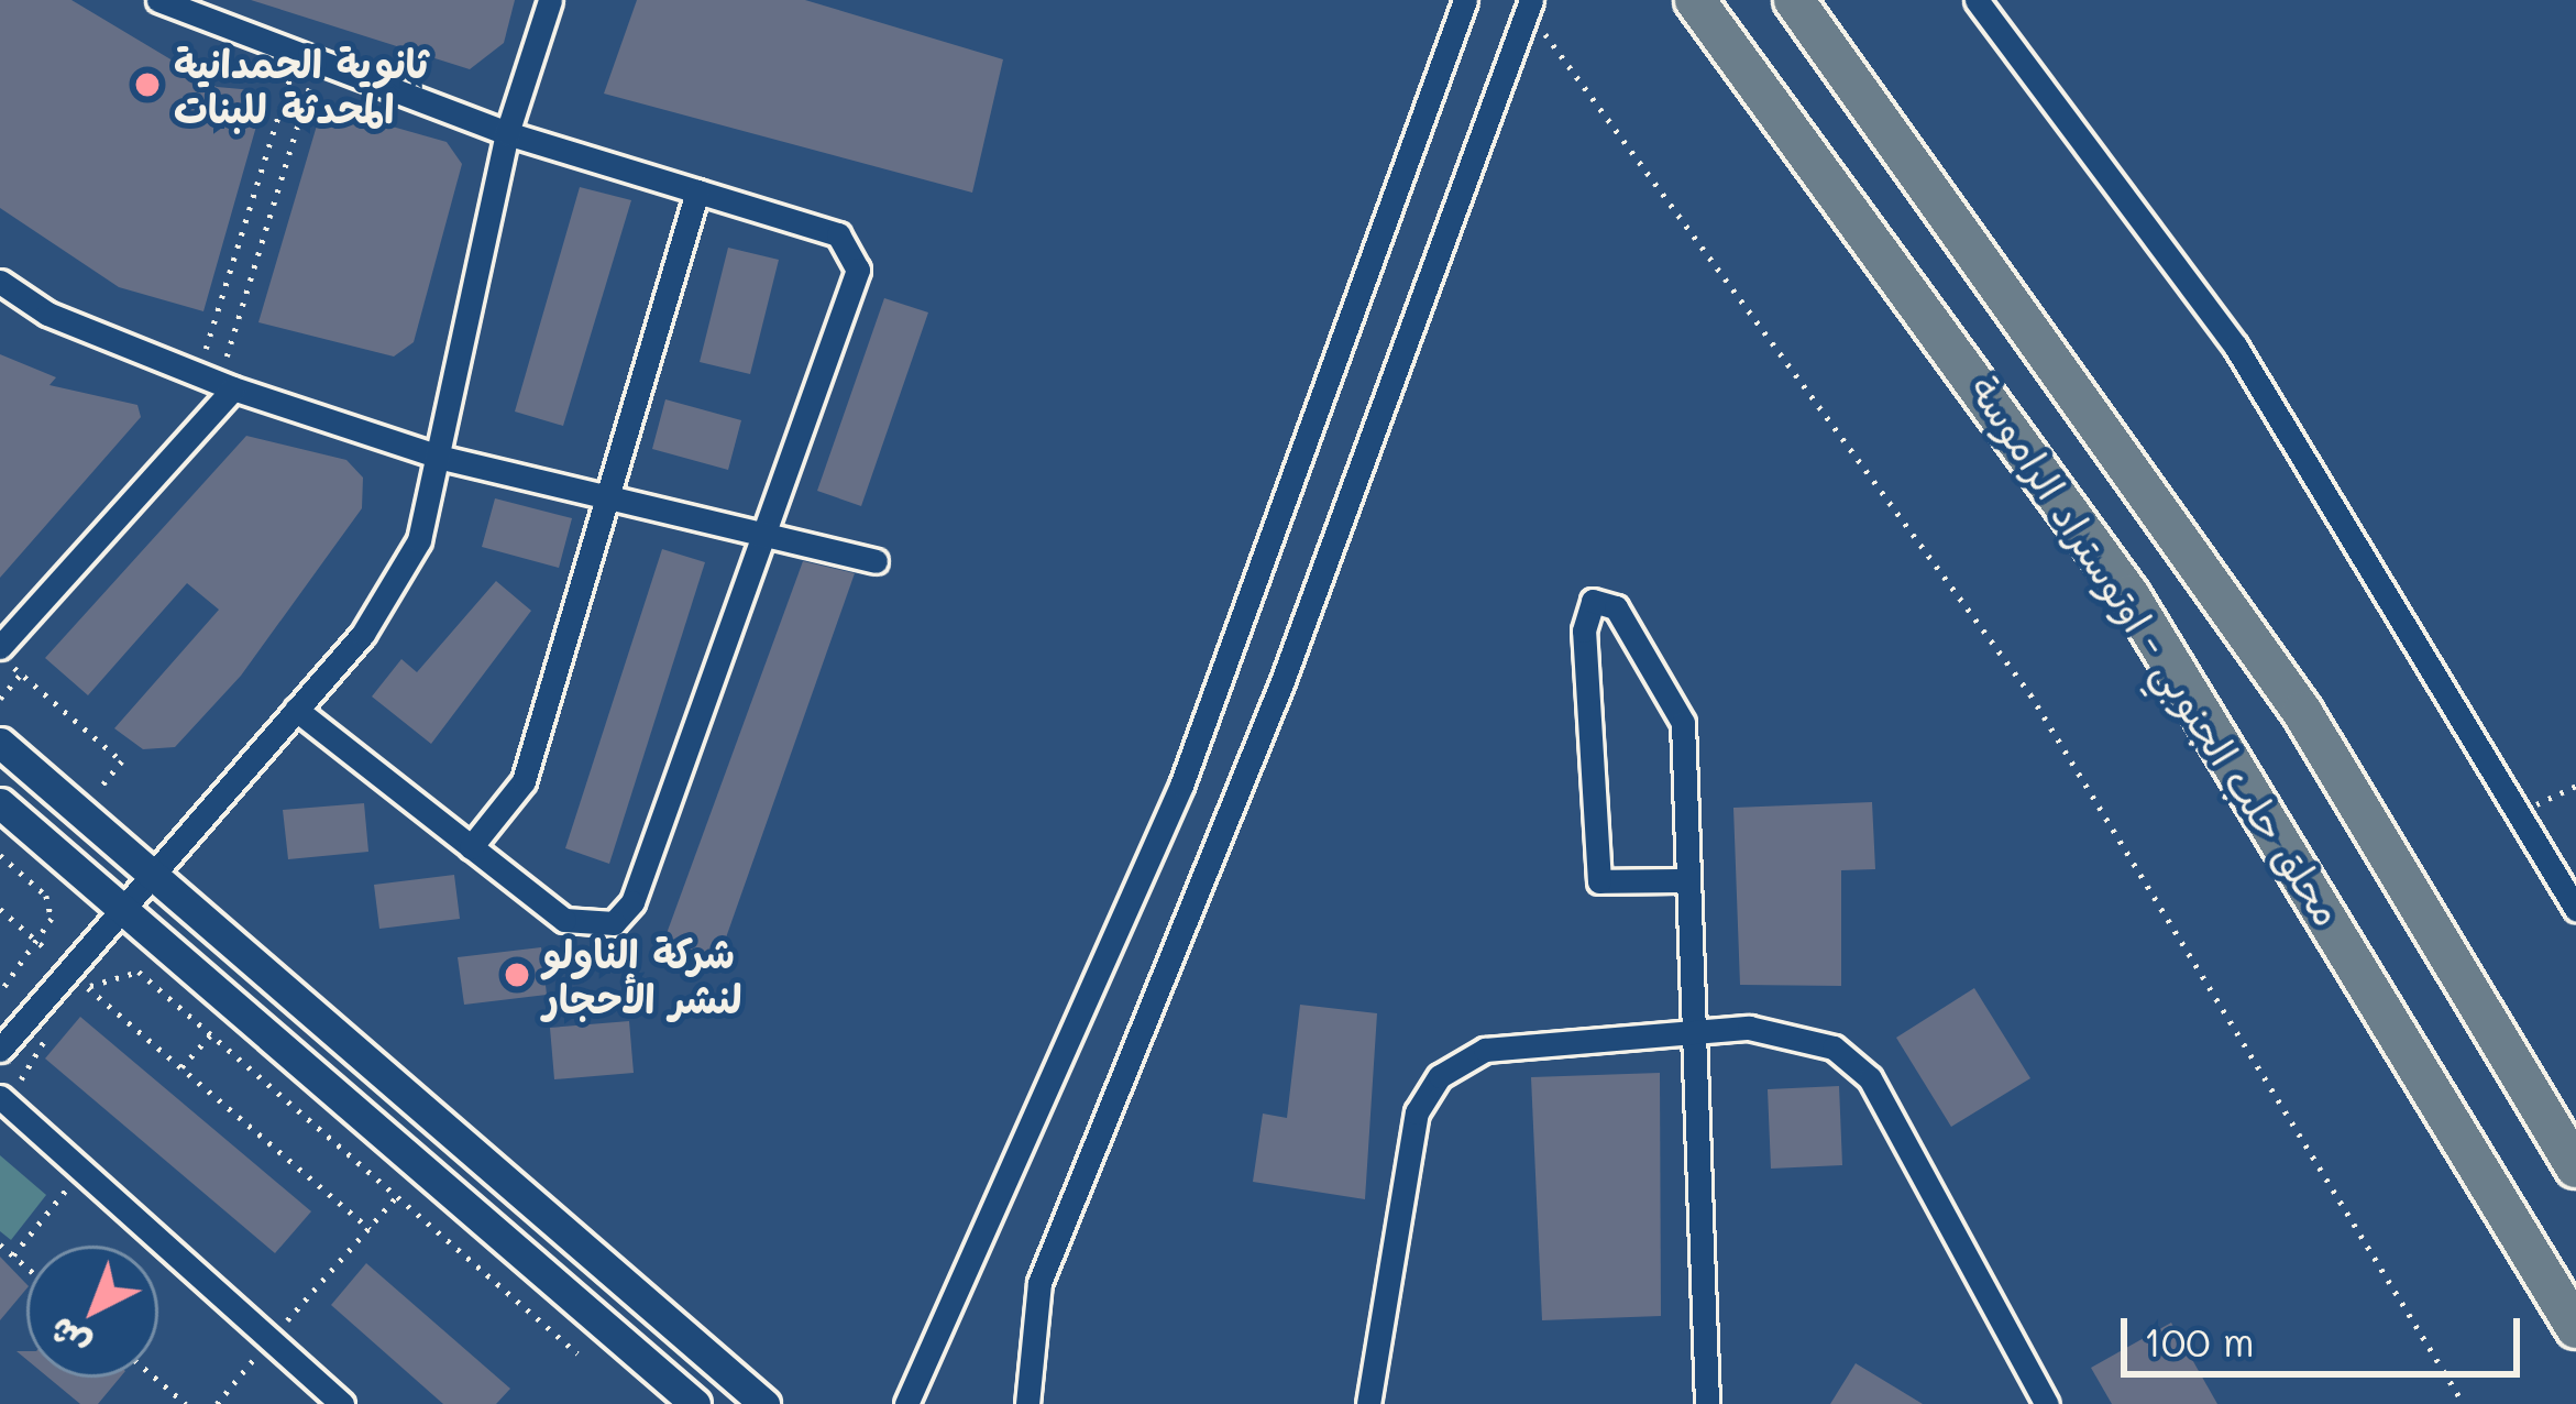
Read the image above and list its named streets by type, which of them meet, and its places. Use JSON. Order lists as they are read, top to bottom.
{
  "streets": {
    "highway": ["محلق حلب الجنوبي - اوتوستراد الراموسة"]
  },
  "places": ["ثانوية الحمدانية المحدثة للبنات", "شركة الناولو لنشر الأحجار"],
  "scale_bar": "100 m",
  "north": "bottom left"
}
